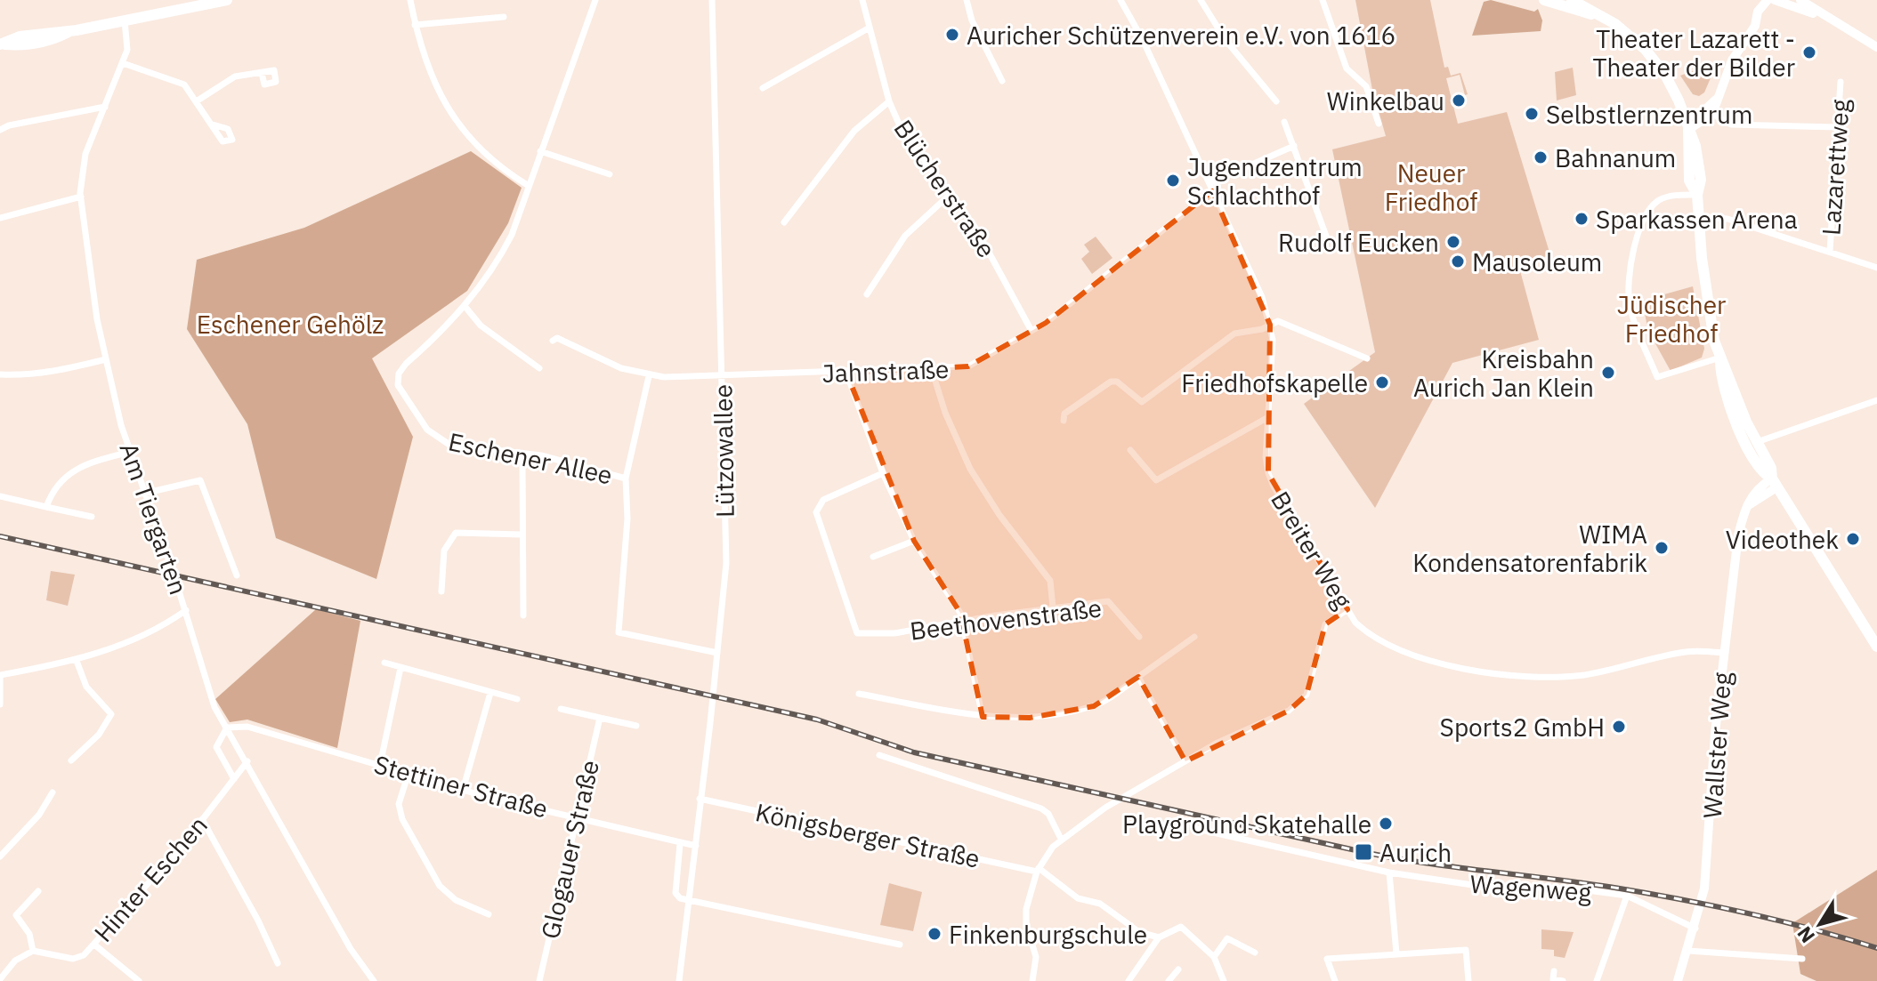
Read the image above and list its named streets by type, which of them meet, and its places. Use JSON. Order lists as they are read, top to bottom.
{
  "streets": {
    "street": [
      "Lazarettweg",
      "Blücherstraße",
      "Jahnstraße",
      "Lützowallee",
      "Eschener Allee",
      "Am Tiergarten",
      "Breiter Weg",
      "Beethovenstraße",
      "Wallster Weg",
      "Stettiner Straße",
      "Königsberger Straße",
      "Glogauer Straße",
      "Hinter Eschen",
      "Wagenweg"
    ]
  },
  "crossings": [
    ["Blücherstraße", "Jahnstraße"],
    ["Jahnstraße", "Lützowallee"],
    ["Jahnstraße", "Breiter Weg"],
    ["Lützowallee", "Stettiner Straße"],
    ["Lützowallee", "Königsberger Straße"],
    ["Am Tiergarten", "Stettiner Straße"],
    ["Am Tiergarten", "Hinter Eschen"],
    ["Breiter Weg", "Wallster Weg"],
    ["Wallster Weg", "Wagenweg"],
    ["Stettiner Straße", "Glogauer Straße"]
  ],
  "parks": ["Neuer Friedhof", "Jüdischer Friedhof", "Eschener Gehölz"],
  "places": {
    "other": [
      "Auricher Schützenverein e.V. von 1616",
      "Theater Lazarett - Theater der Bilder",
      "Winkelbau",
      "Selbstlernzentrum",
      "Bahnanum",
      "Jugendzentrum Schlachthof",
      "Sparkassen Arena",
      "Rudolf Eucken",
      "Mausoleum",
      "Kreisbahn Aurich Jan Klein",
      "Friedhofskapelle",
      "Videothek",
      "WIMA Kondensatorenfabrik",
      "Sports2 GmbH",
      "Playground Skatehalle",
      "Finkenburgschule"
    ],
    "transit": ["Aurich"]
  },
  "north": "bottom left"
}
